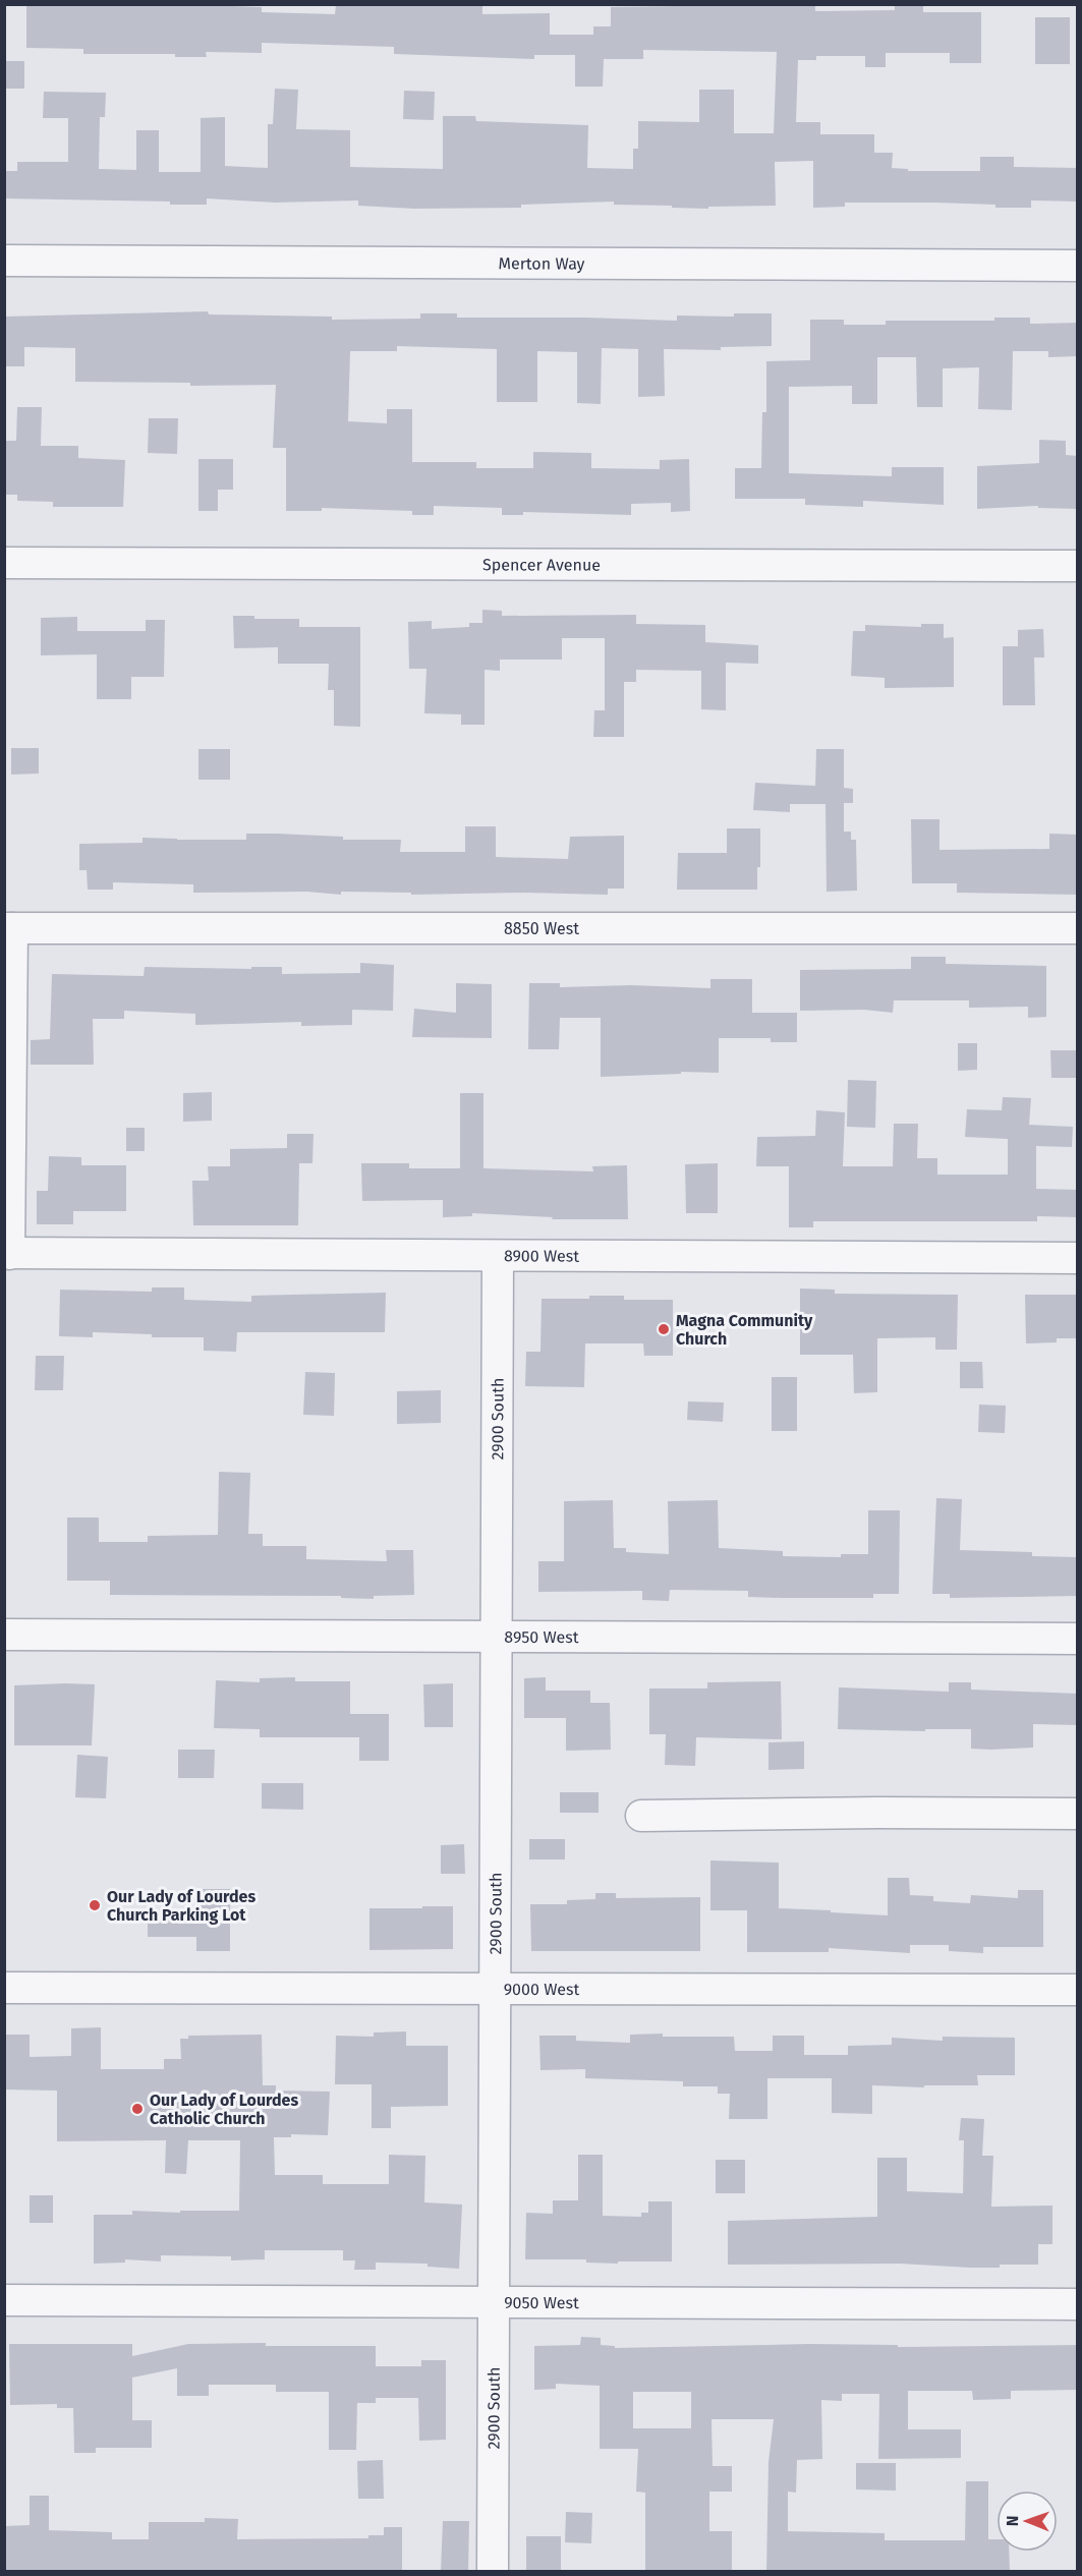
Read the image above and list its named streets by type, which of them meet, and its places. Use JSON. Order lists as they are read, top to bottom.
{
  "streets": {
    "street": [
      "Merton Way",
      "Spencer Avenue",
      "8850 West",
      "8900 West",
      "2900 South",
      "8950 West",
      "9000 West",
      "9050 West"
    ]
  },
  "crossings": [
    ["8900 West", "2900 South"],
    ["2900 South", "8950 West"],
    ["2900 South", "9000 West"],
    ["2900 South", "9050 West"]
  ],
  "places": ["Magna Community Church", "Our Lady of Lourdes Church Parking Lot", "Our Lady of Lourdes Catholic Church"],
  "north": "left"
}
